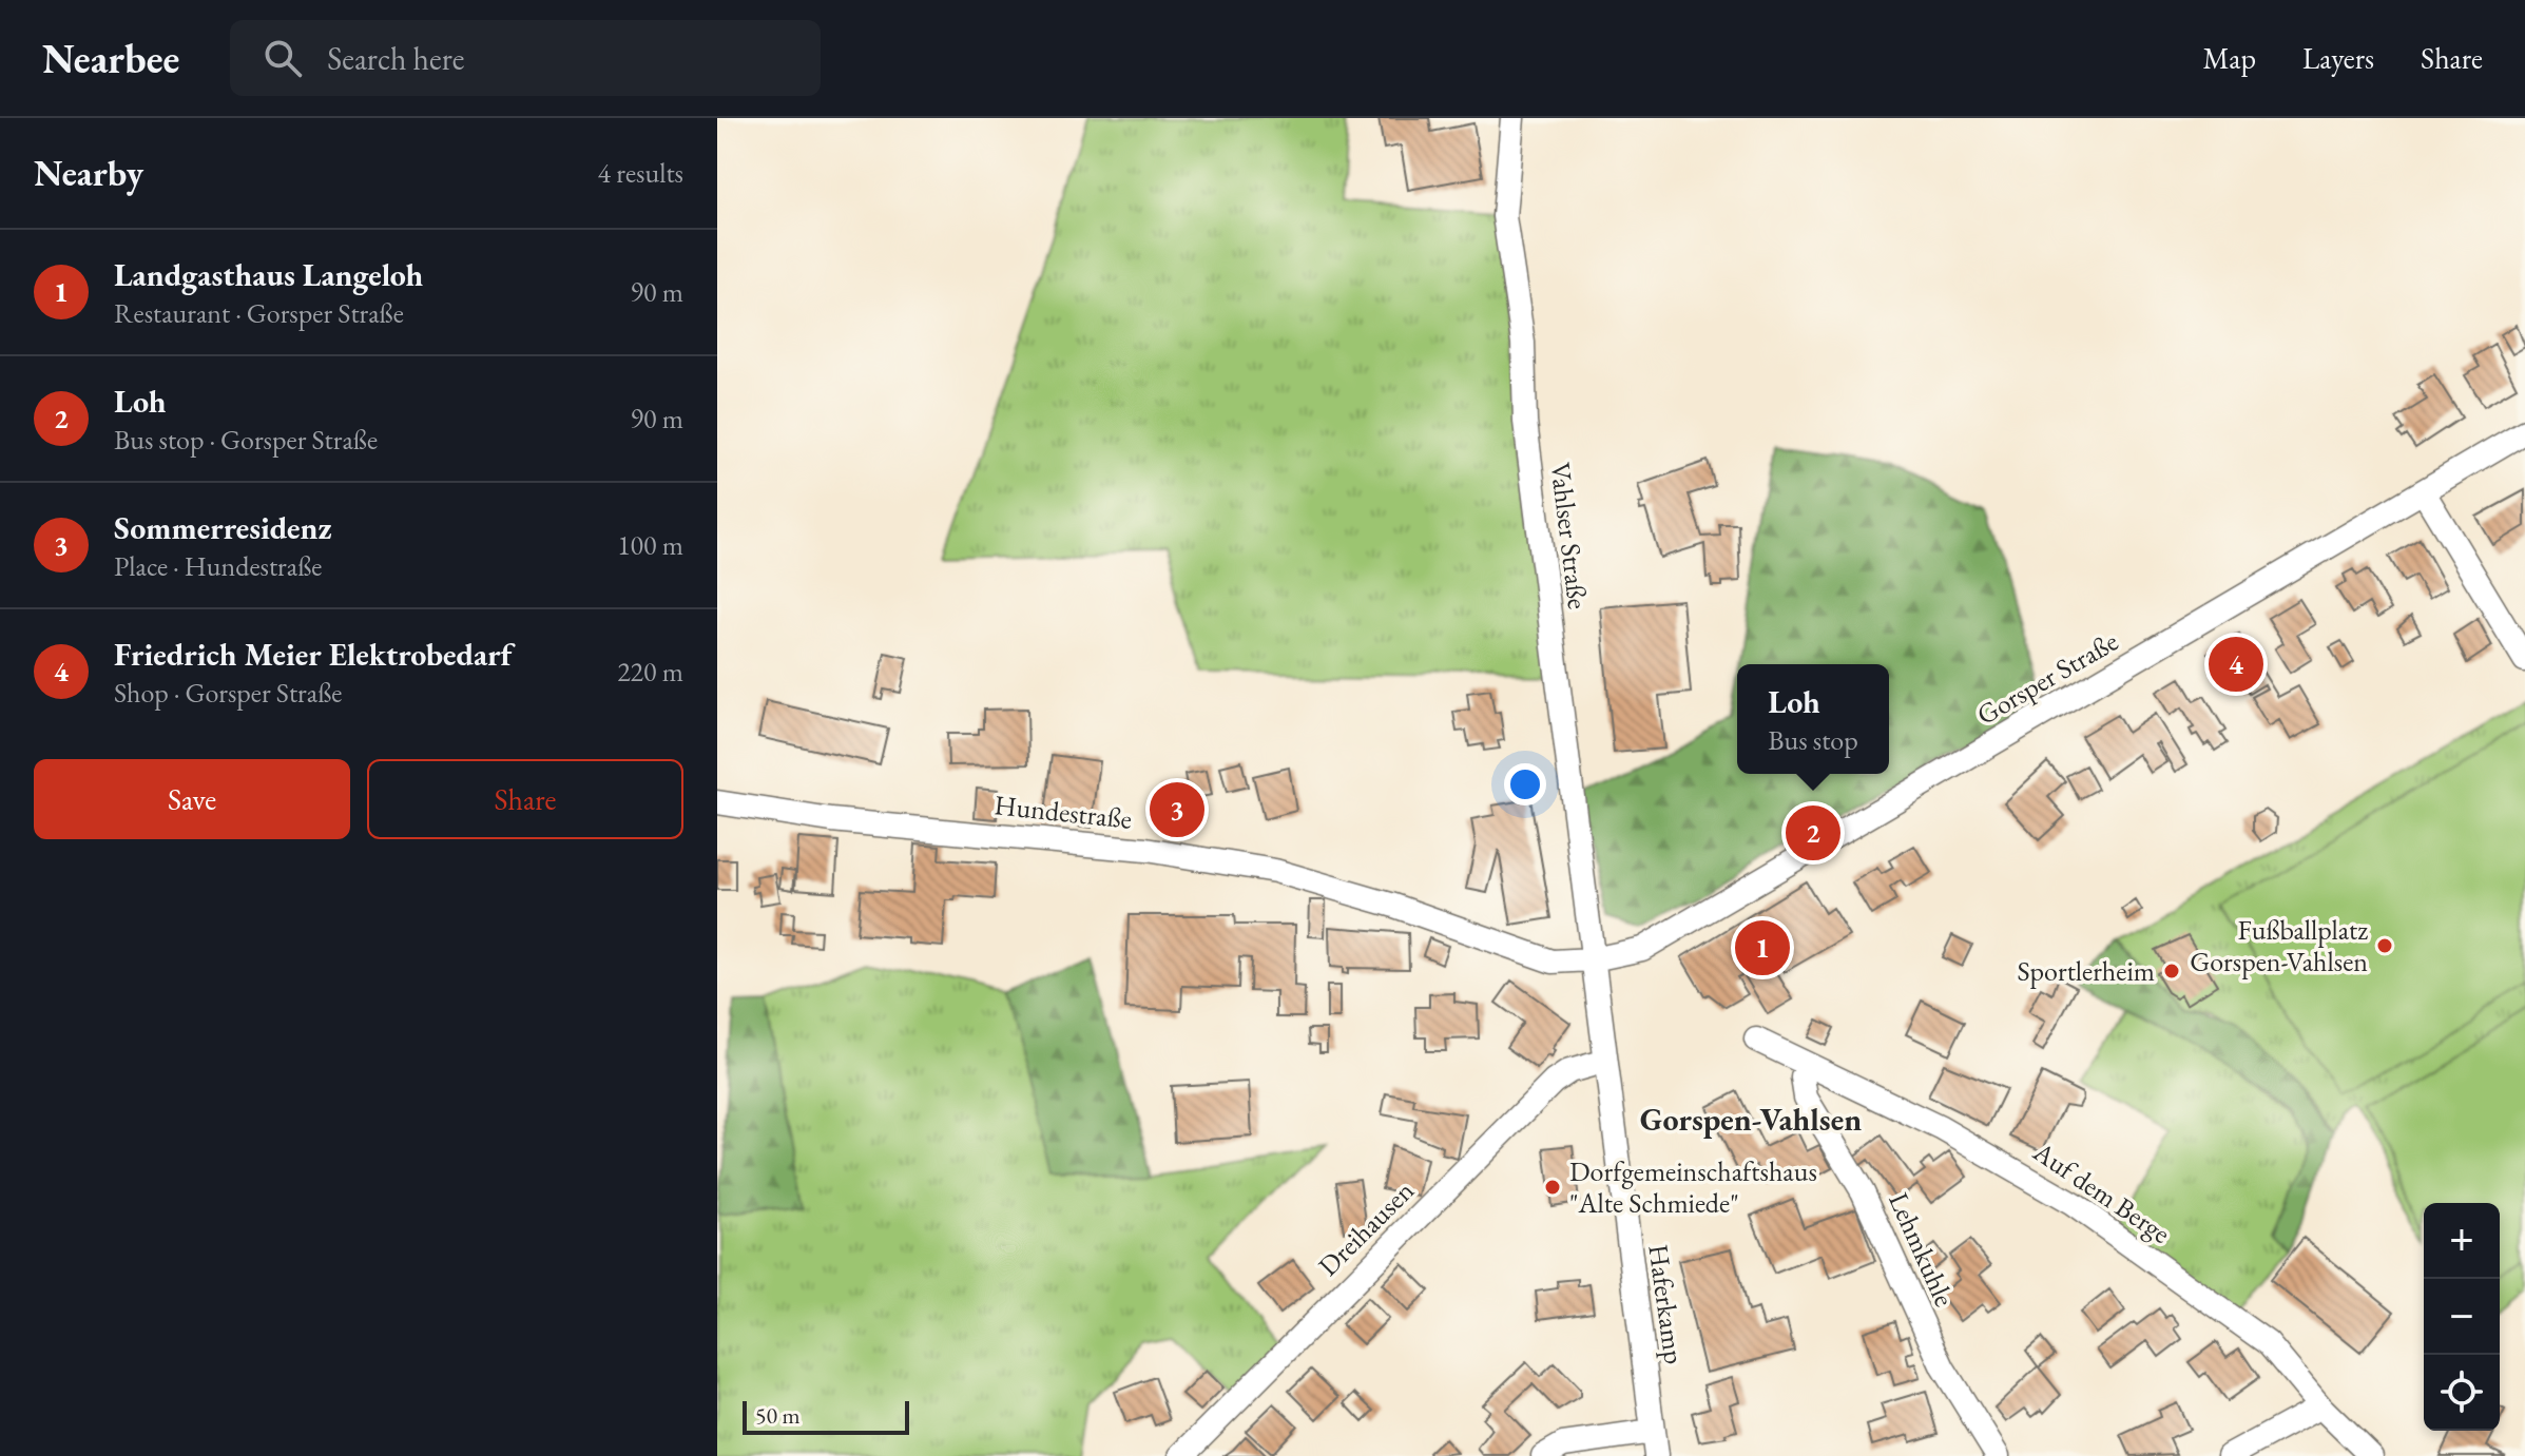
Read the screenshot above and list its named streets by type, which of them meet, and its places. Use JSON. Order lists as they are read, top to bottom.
{
  "streets": {
    "street": [
      "Vahlser Straße",
      "Gorsper Straße",
      "Hundestraße",
      "Auf dem Berge",
      "Dreihausen",
      "Lehmkuhle",
      "Haferkamp"
    ]
  },
  "crossings": [
    ["Vahlser Straße", "Gorsper Straße"],
    ["Vahlser Straße", "Hundestraße"],
    ["Vahlser Straße", "Haferkamp"],
    ["Gorsper Straße", "Hundestraße"],
    ["Gorsper Straße", "Haferkamp"],
    ["Hundestraße", "Haferkamp"],
    ["Auf dem Berge", "Lehmkuhle"],
    ["Dreihausen", "Haferkamp"]
  ],
  "districts": ["Gorspen-Vahlsen"],
  "places": ["Fußballplatz Gorspen-Vahlsen", "Sportlerheim", "Dorfgemeinschaftshaus \"Alte Schmiede\""],
  "scale_bar": "50 m",
  "page": {
    "header": "Nearbee",
    "search": "Search here",
    "nav": ["Map", "Layers", "Share"],
    "heading": ["Nearby", "4 results"],
    "list": [
      {
        "mark": "1",
        "name": "Landgasthaus Langeloh",
        "note": "Restaurant · Gorsper Straße",
        "value": "90 m"
      },
      {
        "mark": "2",
        "name": "Loh",
        "note": "Bus stop · Gorsper Straße",
        "value": "90 m"
      },
      {
        "mark": "3",
        "name": "Sommerresidenz",
        "note": "Place · Hundestraße",
        "value": "100 m"
      },
      {
        "mark": "4",
        "name": "Friedrich Meier Elektrobedarf",
        "note": "Shop · Gorsper Straße",
        "value": "220 m"
      }
    ],
    "pins": [
      "4",
      "3",
      "2",
      "1"
    ],
    "popup": ["Loh", "Bus stop"],
    "buttons": ["Save", "Share"],
    "map_buttons": ["+", "−"],
    "scale": "50 m"
  }
}
